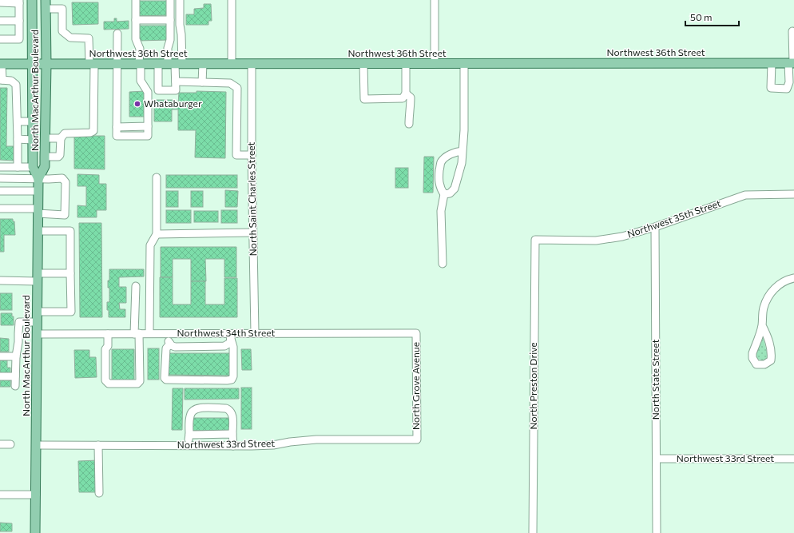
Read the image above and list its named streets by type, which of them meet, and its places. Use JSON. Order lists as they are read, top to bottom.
{
  "streets": {
    "main road": ["Northwest 36th Street", "North MacArthur Boulevard"],
    "street": [
      "North Saint Charles Street",
      "Northwest 35th Street",
      "Northwest 34th Street",
      "North State Street",
      "North Grove Avenue",
      "North Preston Drive",
      "Northwest 33rd Street"
    ]
  },
  "crossings": [
    ["Northwest 36th Street", "North MacArthur Boulevard"],
    ["Northwest 36th Street", "North Saint Charles Street"],
    ["North MacArthur Boulevard", "Northwest 34th Street"],
    ["North MacArthur Boulevard", "Northwest 33rd Street"],
    ["North Saint Charles Street", "Northwest 34th Street"],
    ["Northwest 35th Street", "North State Street"],
    ["Northwest 35th Street", "North Preston Drive"],
    ["Northwest 34th Street", "North Grove Avenue"],
    ["North State Street", "Northwest 33rd Street"],
    ["North Grove Avenue", "Northwest 33rd Street"]
  ],
  "places": ["Whataburger"],
  "scale_bar": "50 m"
}
